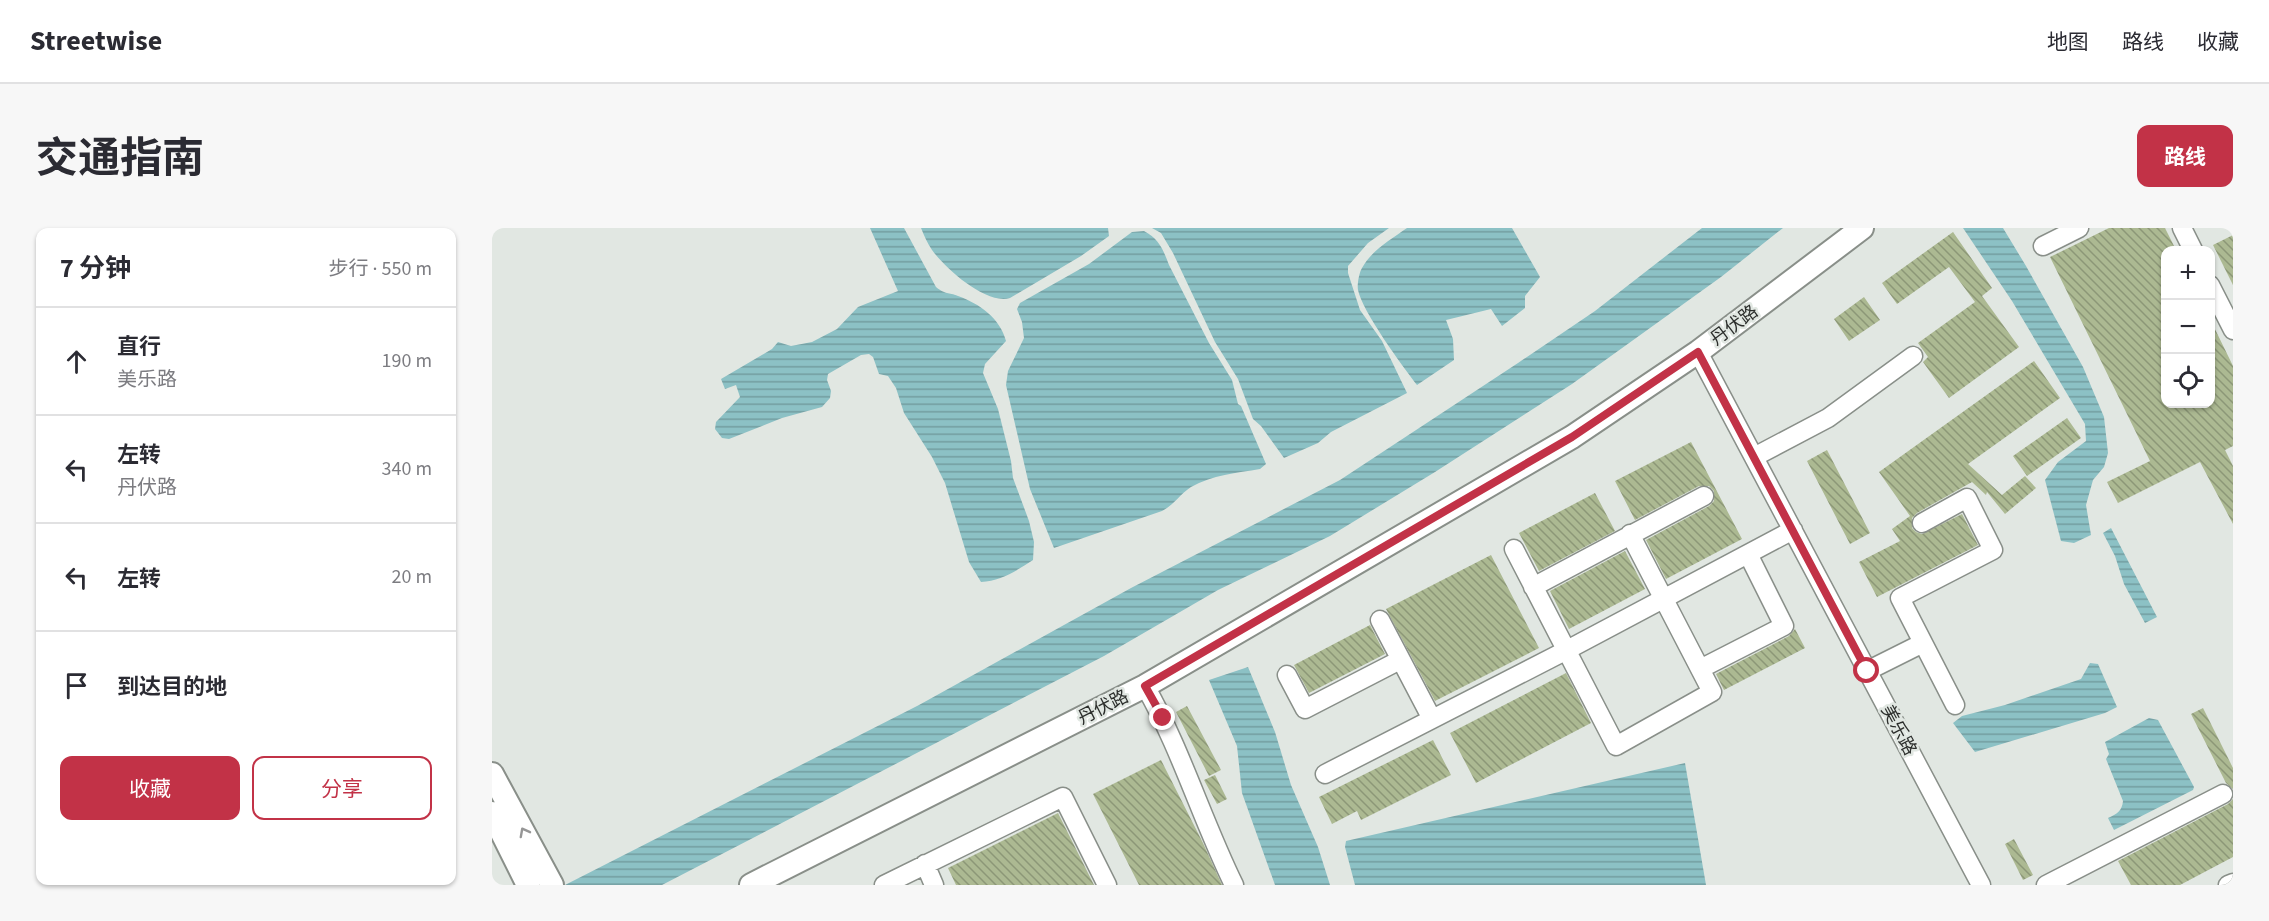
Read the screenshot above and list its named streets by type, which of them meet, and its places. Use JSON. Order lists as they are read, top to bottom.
{
  "streets": {
    "main road": ["丹伏路"],
    "street": ["美乐路"]
  },
  "crossings": [
    ["丹伏路", "美乐路"]
  ],
  "page": {
    "header": "Streetwise",
    "nav": ["地图", "路线", "收藏"],
    "title": "交通指南",
    "buttons": [
      "路线",
      ["收藏", "分享"]
    ],
    "heading": ["7 分钟", "步行 · 550 m"],
    "map_buttons": ["+", "−"],
    "list": [
      ["直行", "美乐路", "190 m"],
      ["左转", "丹伏路", "340 m"],
      ["左转", "20 m"],
      "到达目的地"
    ]
  }
}
